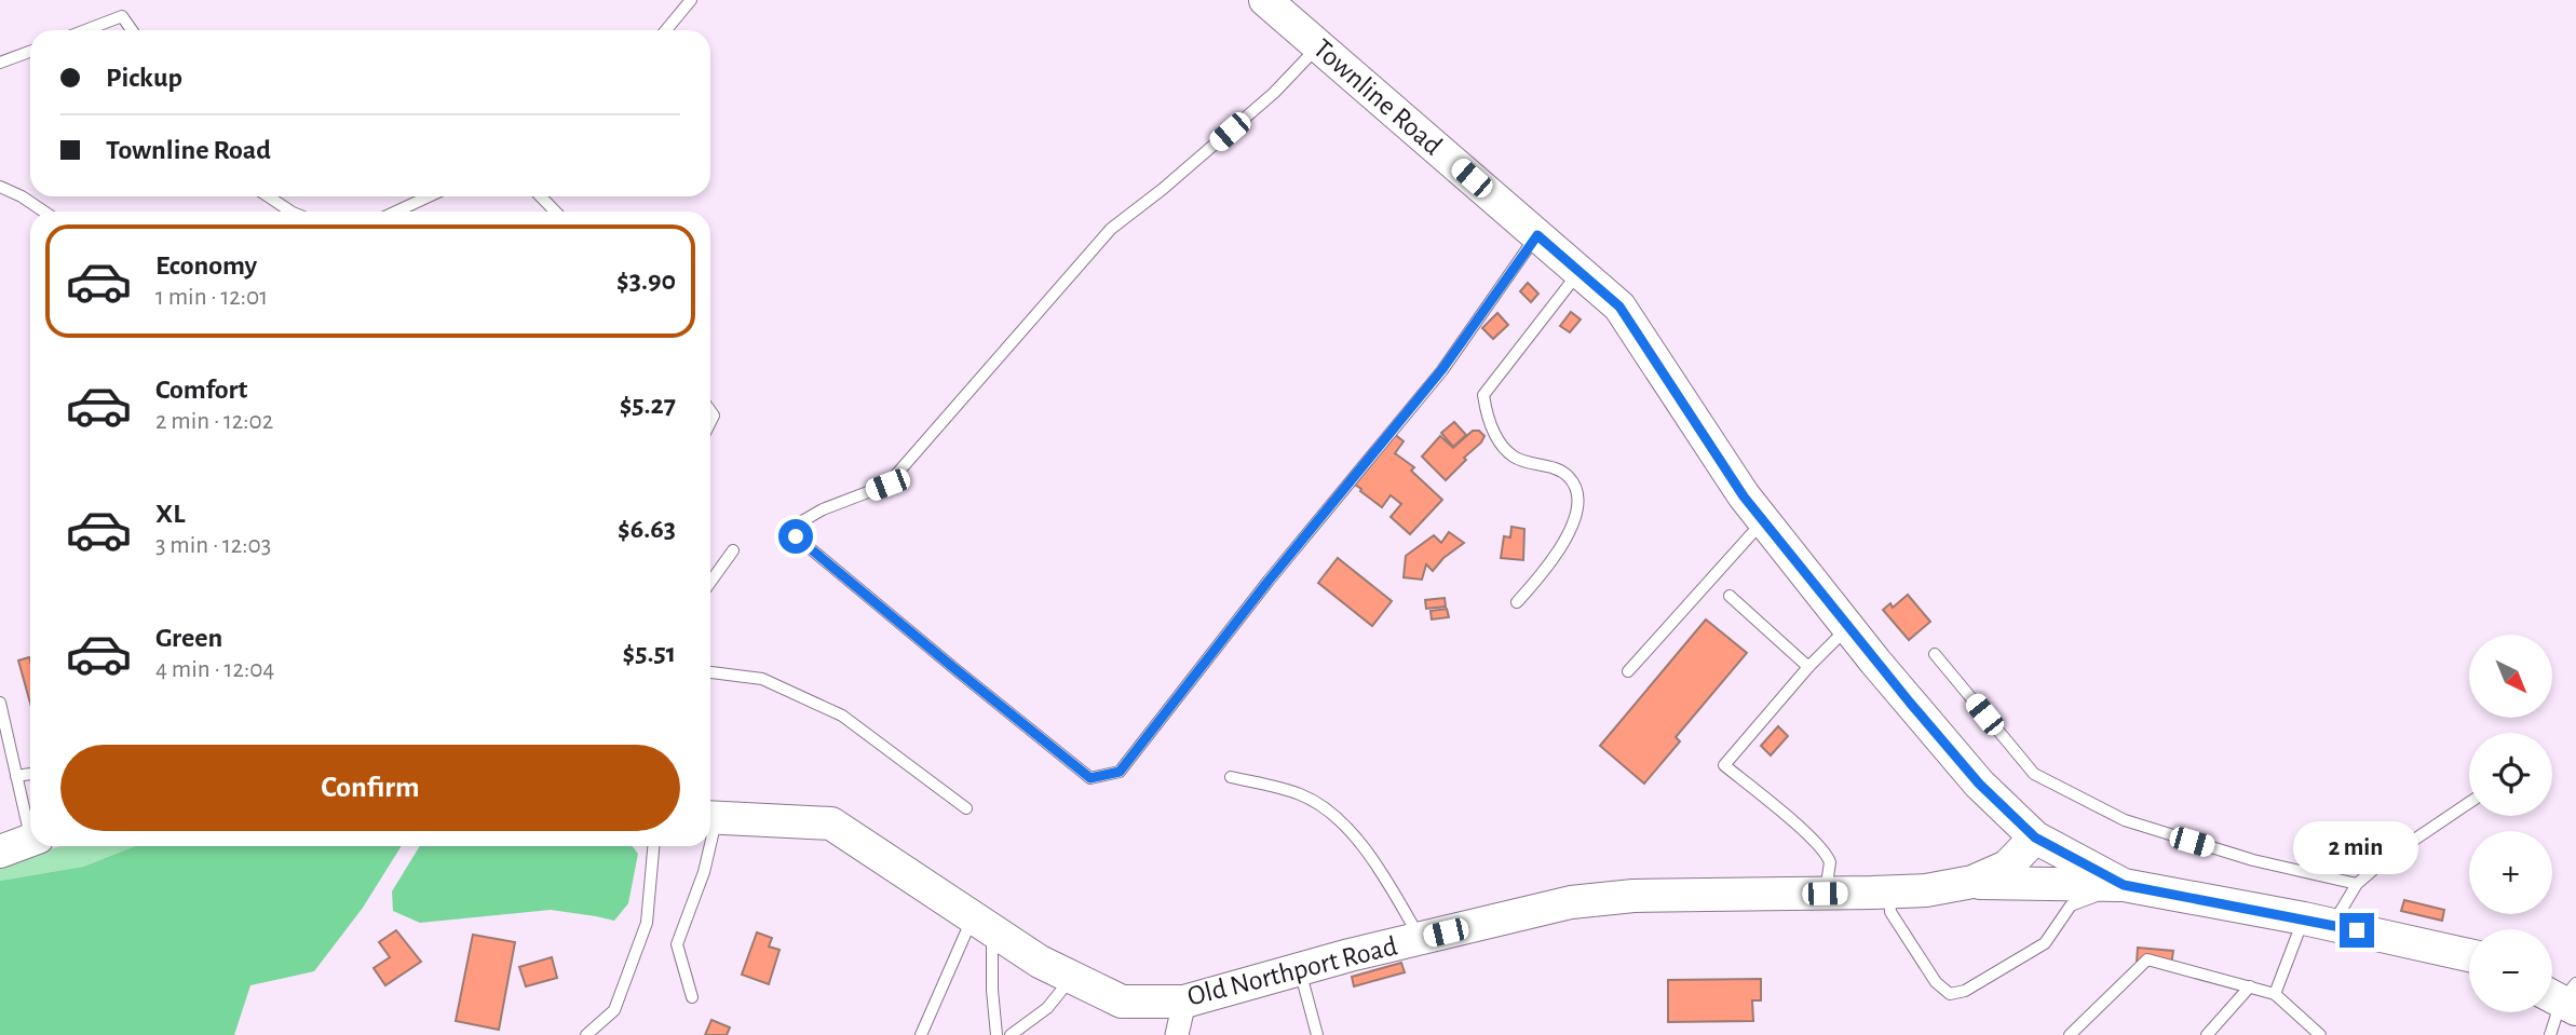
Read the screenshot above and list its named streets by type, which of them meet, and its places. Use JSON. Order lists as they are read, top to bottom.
{
  "streets": {
    "main road": ["Townline Road", "Old Northport Road"]
  },
  "crossings": [
    ["Townline Road", "Old Northport Road"]
  ],
  "north": "bottom right",
  "page": {
    "banner": ["Pickup", "Townline Road"],
    "list": [
      {
        "name": "Economy",
        "note": "1 min · 12:01",
        "value": "$3.90"
      },
      {
        "name": "Comfort",
        "note": "2 min · 12:02",
        "value": "$5.27"
      },
      {
        "name": "XL",
        "note": "3 min · 12:03",
        "value": "$6.63"
      },
      {
        "name": "Green",
        "note": "4 min · 12:04",
        "value": "$5.51"
      }
    ],
    "map_buttons": ["+", "−"],
    "buttons": "Confirm",
    "bubble": "2 min"
  }
}
